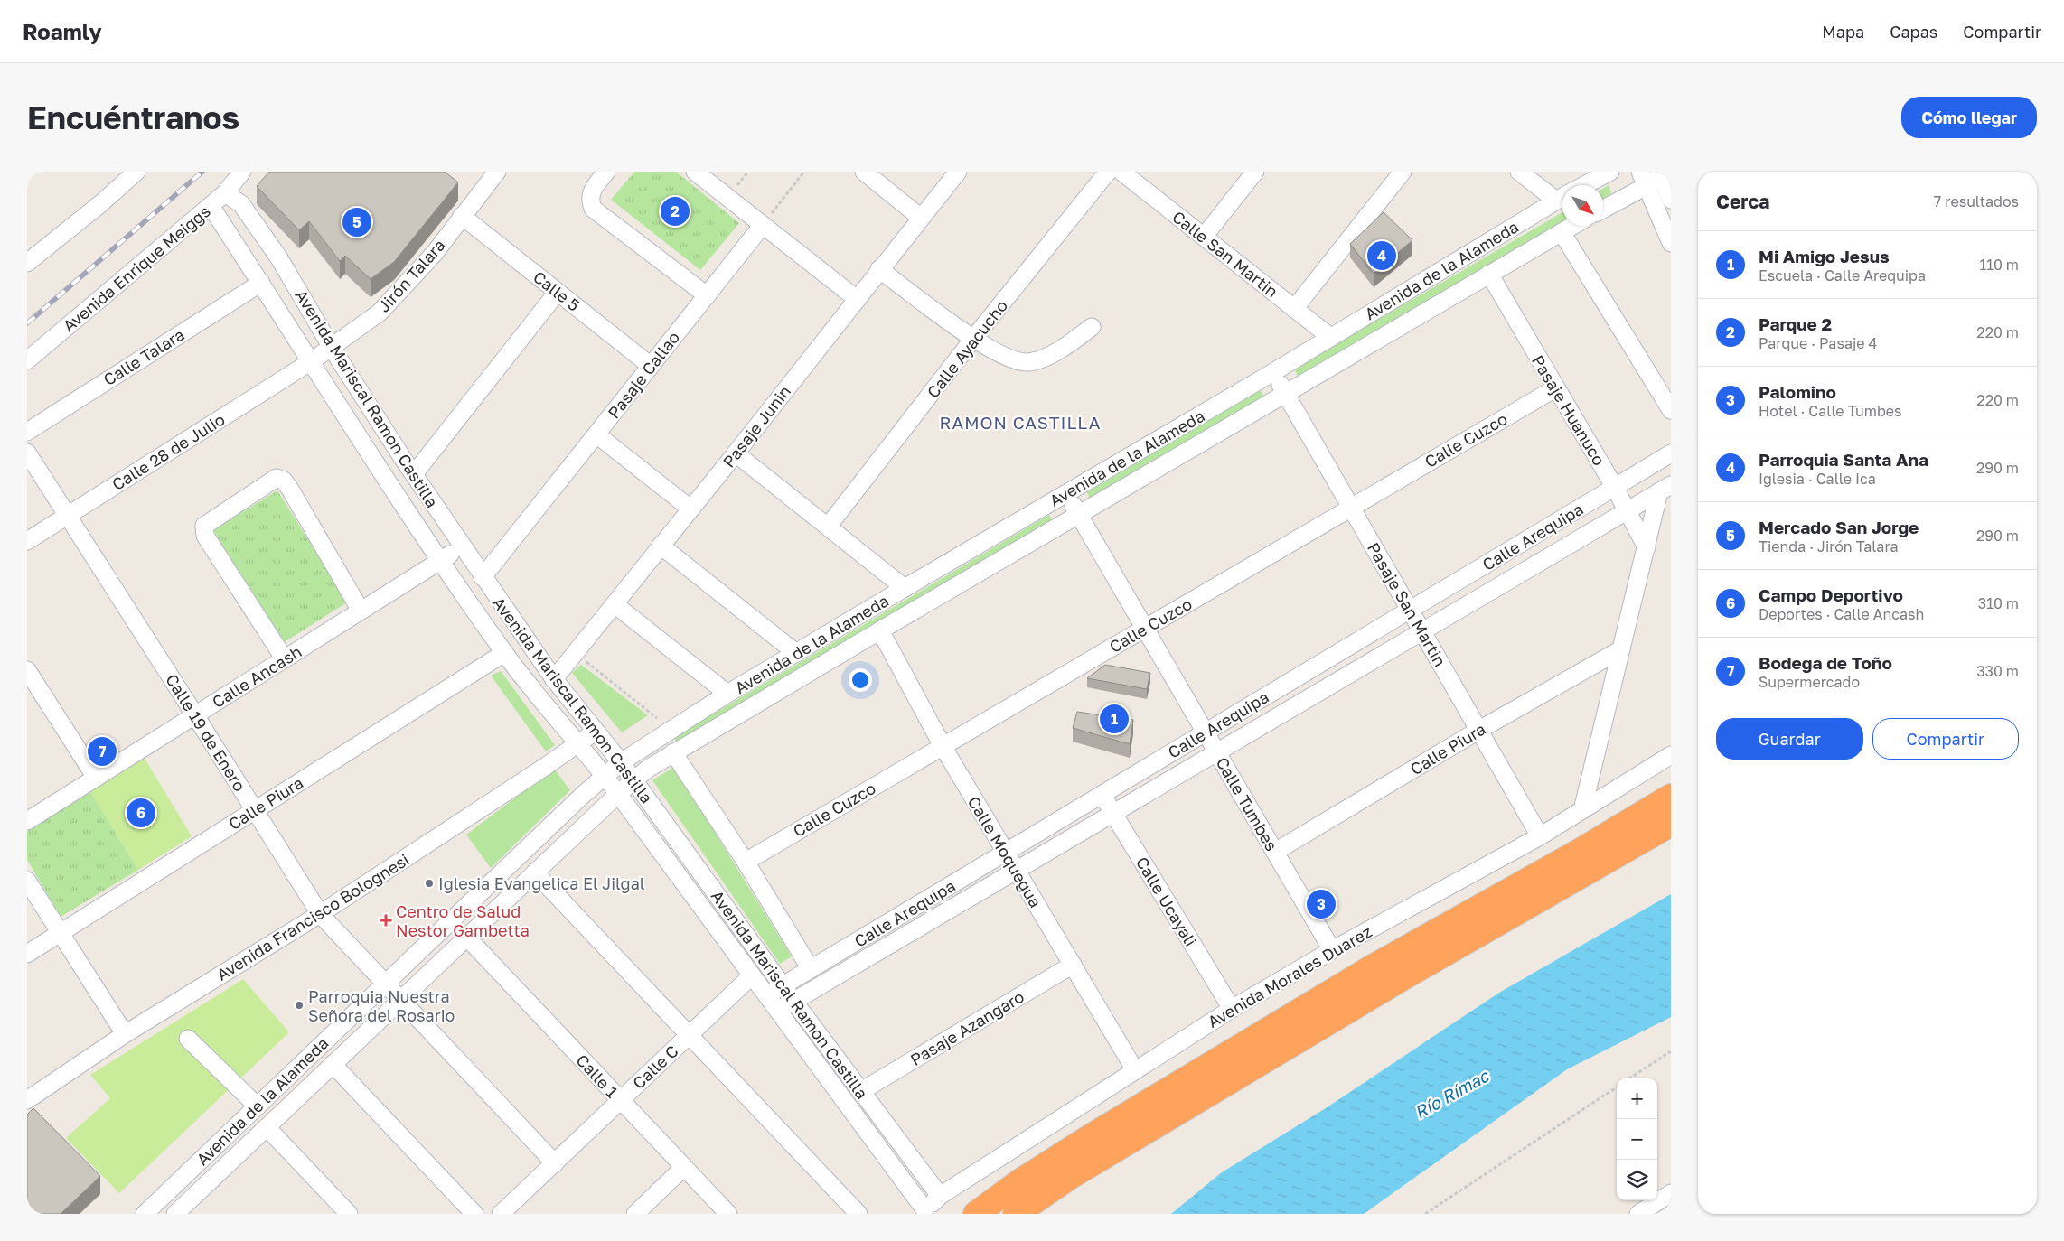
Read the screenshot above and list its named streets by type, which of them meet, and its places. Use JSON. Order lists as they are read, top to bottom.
{
  "streets": {
    "highway": ["Avenida Morales Duarez"],
    "street": [
      "Calle San Martin",
      "Avenida Enrique Meiggs",
      "Avenida de la Alameda",
      "Jirón Talara",
      "Calle 5",
      "Calle Ayacucho",
      "Calle Talara",
      "Pasaje Callao",
      "Avenida Mariscal Ramon Castilla",
      "Pasaje Huanuco",
      "Pasaje Junin",
      "Calle Cuzco",
      "Calle 28 de Julio",
      "Calle Arequipa",
      "Pasaje San Martin",
      "Calle Ancash",
      "Calle 19 de Enero",
      "Calle Piura",
      "Calle Tumbes",
      "Calle Moquegua",
      "Calle Ucayali",
      "Avenida Francisco Bolognesi",
      "Pasaje Azangaro",
      "Calle C",
      "Calle 1"
    ]
  },
  "crossings": [
    ["Calle San Martin", "Avenida de la Alameda"],
    ["Avenida Enrique Meiggs", "Avenida Mariscal Ramon Castilla"],
    ["Avenida de la Alameda", "Avenida Mariscal Ramon Castilla"],
    ["Avenida de la Alameda", "Pasaje Huanuco"],
    ["Avenida de la Alameda", "Pasaje San Martin"],
    ["Avenida de la Alameda", "Calle 19 de Enero"],
    ["Avenida de la Alameda", "Calle Tumbes"],
    ["Avenida de la Alameda", "Calle Moquegua"],
    ["Avenida de la Alameda", "Calle 1"],
    ["Jirón Talara", "Calle 5"],
    ["Jirón Talara", "Avenida Mariscal Ramon Castilla"],
    ["Jirón Talara", "Calle 28 de Julio"],
    ["Calle 5", "Pasaje Callao"],
    ["Calle Talara", "Avenida Mariscal Ramon Castilla"],
    ["Pasaje Callao", "Avenida Mariscal Ramon Castilla"],
    ["Avenida Mariscal Ramon Castilla", "Pasaje Junin"],
    ["Avenida Mariscal Ramon Castilla", "Calle 28 de Julio"],
    ["Avenida Mariscal Ramon Castilla", "Calle Arequipa"],
    ["Avenida Mariscal Ramon Castilla", "Calle Ancash"],
    ["Avenida Mariscal Ramon Castilla", "Calle Piura"],
    ["Avenida Mariscal Ramon Castilla", "Avenida Francisco Bolognesi"],
    ["Avenida Mariscal Ramon Castilla", "Avenida Morales Duarez"],
    ["Avenida Mariscal Ramon Castilla", "Pasaje Azangaro"],
    ["Avenida Mariscal Ramon Castilla", "Calle C"],
    ["Pasaje Huanuco", "Calle Cuzco"],
    ["Pasaje Huanuco", "Calle Arequipa"],
    ["Calle Cuzco", "Pasaje San Martin"],
    ["Calle Cuzco", "Calle Tumbes"],
    ["Calle Cuzco", "Calle Moquegua"],
    ["Calle 28 de Julio", "Calle 19 de Enero"],
    ["Calle Arequipa", "Pasaje San Martin"],
    ["Calle Arequipa", "Calle Tumbes"],
    ["Calle Arequipa", "Calle Moquegua"],
    ["Calle Arequipa", "Calle Ucayali"],
    ["Pasaje San Martin", "Calle Piura"],
    ["Pasaje San Martin", "Avenida Morales Duarez"],
    ["Calle Ancash", "Calle 19 de Enero"],
    ["Calle 19 de Enero", "Calle Piura"],
    ["Calle 19 de Enero", "Avenida Francisco Bolognesi"],
    ["Calle 19 de Enero", "Calle C"],
    ["Calle Piura", "Calle Tumbes"],
    ["Calle Tumbes", "Avenida Morales Duarez"],
    ["Calle Moquegua", "Avenida Morales Duarez"],
    ["Calle Moquegua", "Pasaje Azangaro"],
    ["Calle Ucayali", "Avenida Morales Duarez"],
    ["Calle C", "Calle 1"]
  ],
  "districts": ["RAMON CASTILLA"],
  "water": ["Río Rímac"],
  "places": {
    "other": ["Iglesia Evangelica El Jilgal", "Parroquia Nuestra Señora del Rosario"],
    "health": ["Centro de Salud Nestor Gambetta"]
  },
  "north": "bottom right",
  "page": {
    "header": "Roamly",
    "nav": ["Mapa", "Capas", "Compartir"],
    "buttons": [
      "Cómo llegar",
      ["Guardar", "Compartir"]
    ],
    "title": "Encuéntranos",
    "heading": ["Cerca", "7 resultados"],
    "pins": [
      "2",
      "5",
      "4",
      "1",
      "7",
      "6",
      "3"
    ],
    "list": [
      {
        "mark": "1",
        "name": "Mi Amigo Jesus",
        "note": "Escuela · Calle Arequipa",
        "value": "110 m"
      },
      {
        "mark": "2",
        "name": "Parque 2",
        "note": "Parque · Pasaje 4",
        "value": "220 m"
      },
      {
        "mark": "3",
        "name": "Palomino",
        "note": "Hotel · Calle Tumbes",
        "value": "220 m"
      },
      {
        "mark": "4",
        "name": "Parroquia Santa Ana",
        "note": "Iglesia · Calle Ica",
        "value": "290 m"
      },
      {
        "mark": "5",
        "name": "Mercado San Jorge",
        "note": "Tienda · Jirón Talara",
        "value": "290 m"
      },
      {
        "mark": "6",
        "name": "Campo Deportivo",
        "note": "Deportes · Calle Ancash",
        "value": "310 m"
      },
      {
        "mark": "7",
        "name": "Bodega de Toño",
        "note": "Supermercado",
        "value": "330 m"
      }
    ],
    "map_buttons": ["+", "−"]
  }
}
